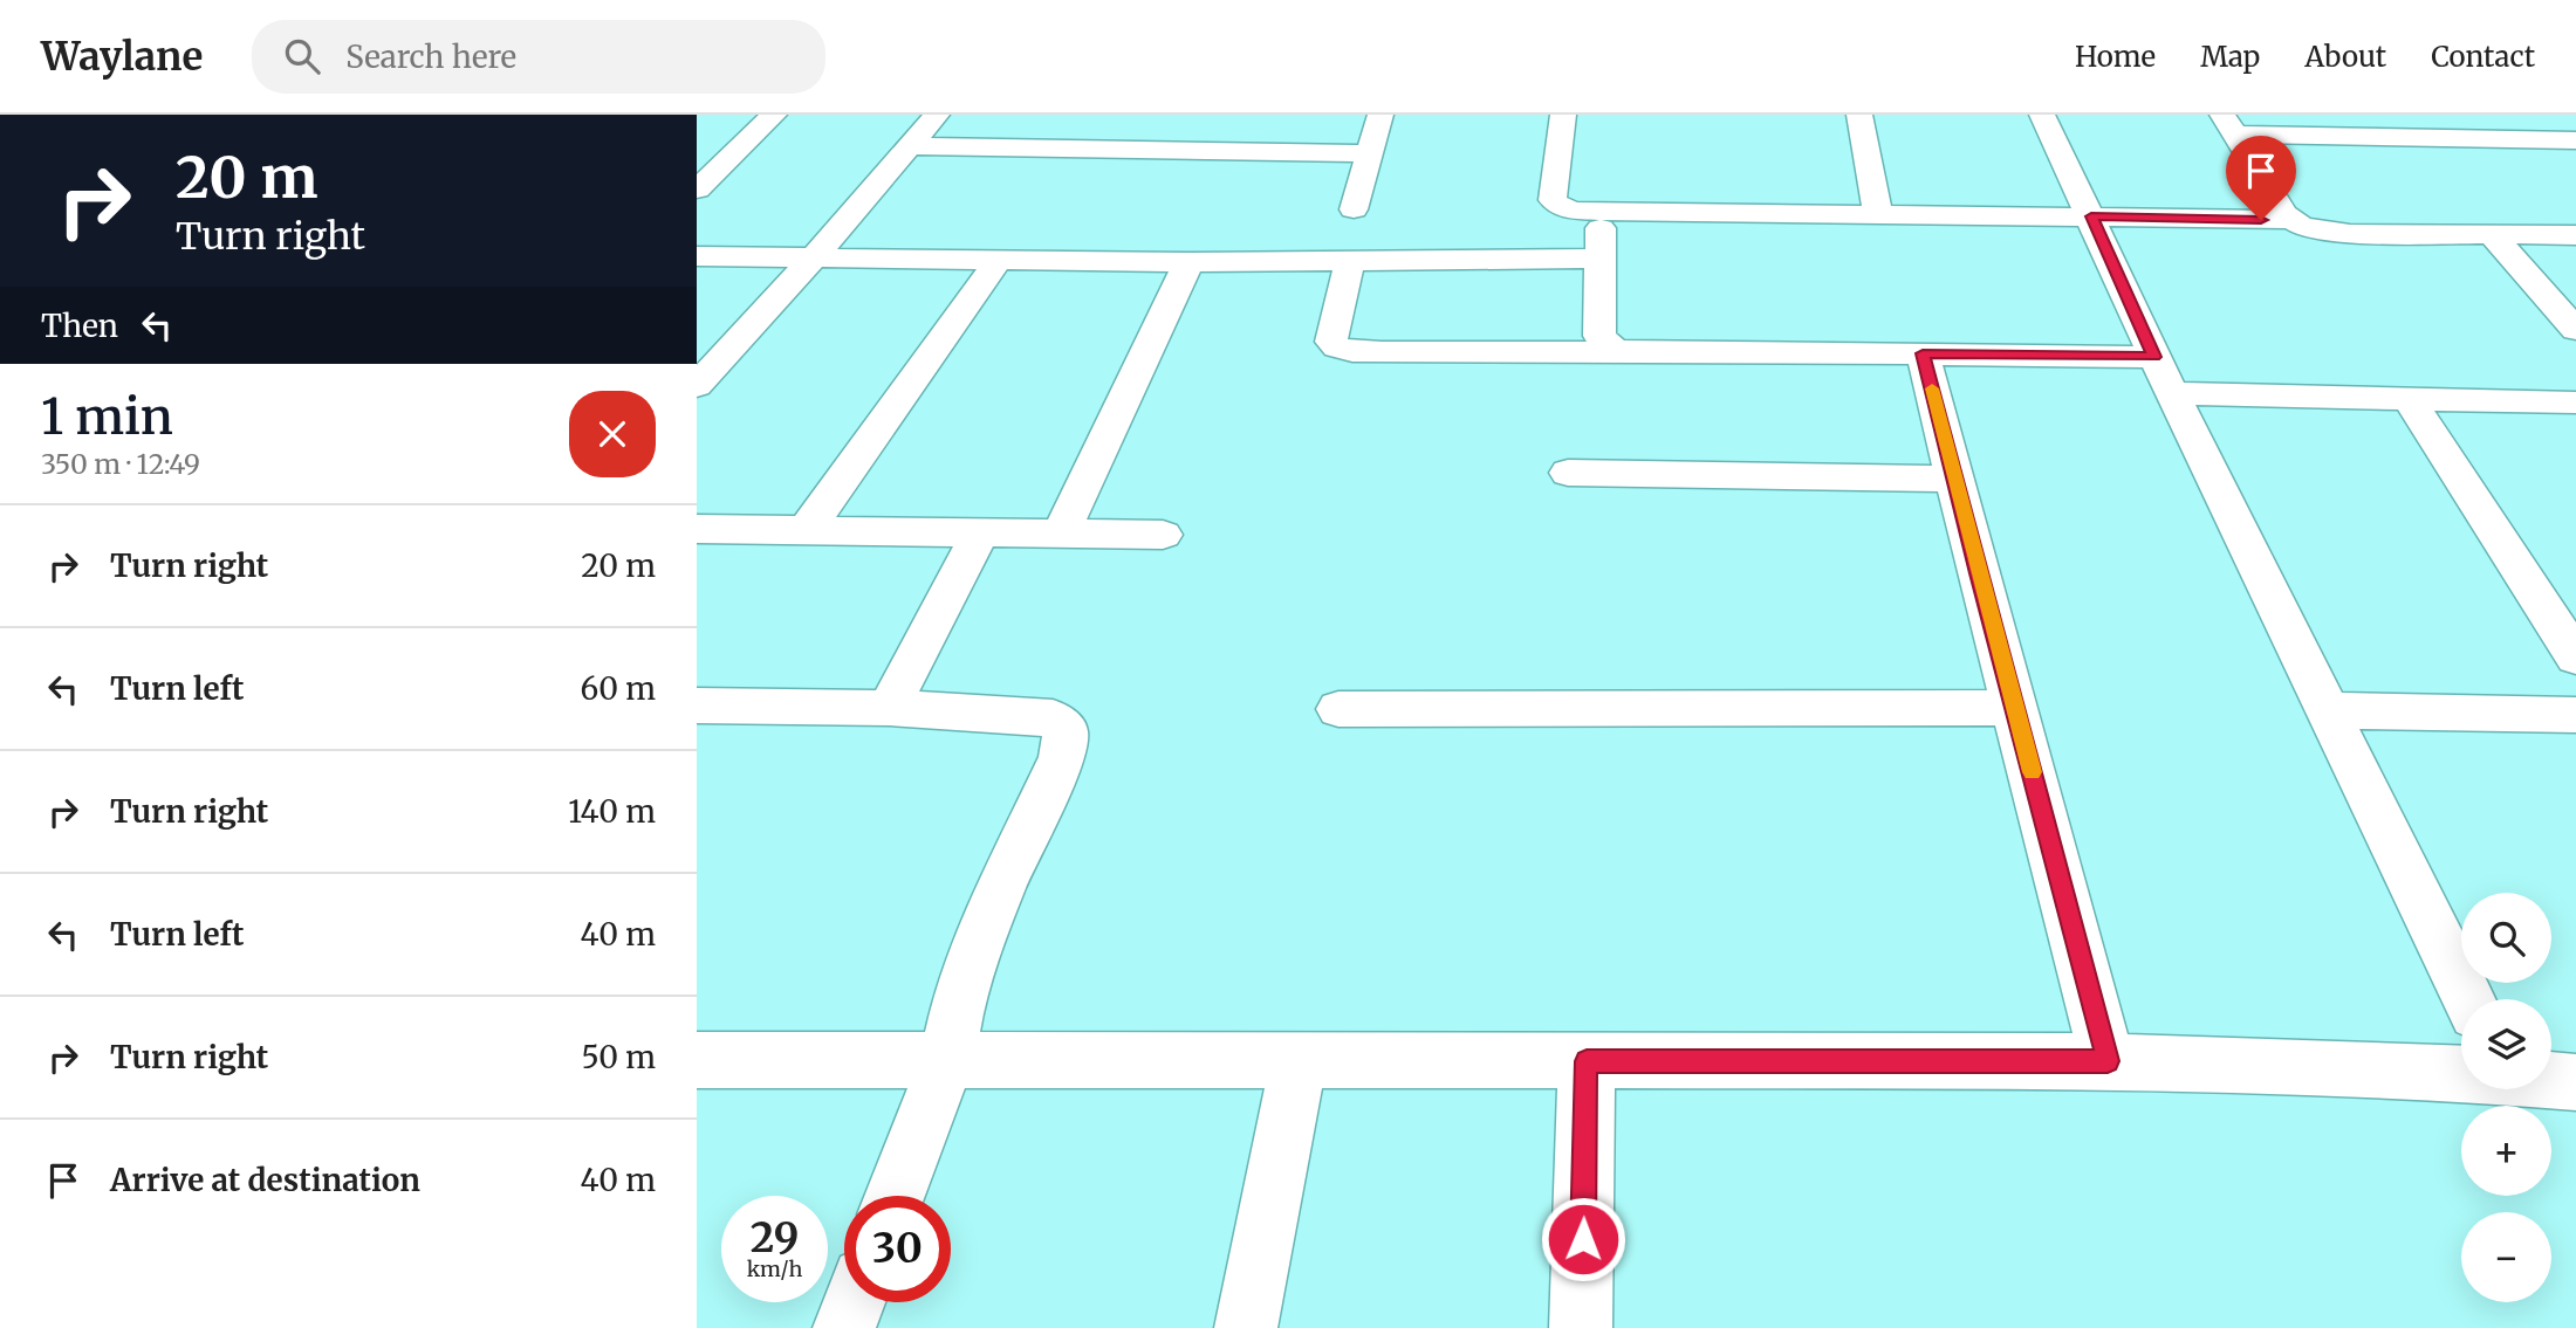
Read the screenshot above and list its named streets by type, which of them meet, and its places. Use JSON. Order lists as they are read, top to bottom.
{
  "page": {
    "header": "Waylane",
    "search": "Search here",
    "nav": [
      "Home",
      "Map",
      "About",
      "Contact"
    ],
    "turn": ["20 m", "Turn right"],
    "then": "Then",
    "heading": ["1 min", "350 m · 12:49"],
    "list": [
      {
        "name": "Turn right",
        "value": "20 m"
      },
      {
        "name": "Turn left",
        "value": "60 m"
      },
      {
        "name": "Turn right",
        "value": "140 m"
      },
      {
        "name": "Turn left",
        "value": "40 m"
      },
      {
        "name": "Turn right",
        "value": "50 m"
      },
      {
        "name": "Arrive at destination",
        "value": "40 m"
      }
    ],
    "map_buttons": ["+", "−"],
    "speed": "29 km/h",
    "limit": "30"
  }
}
